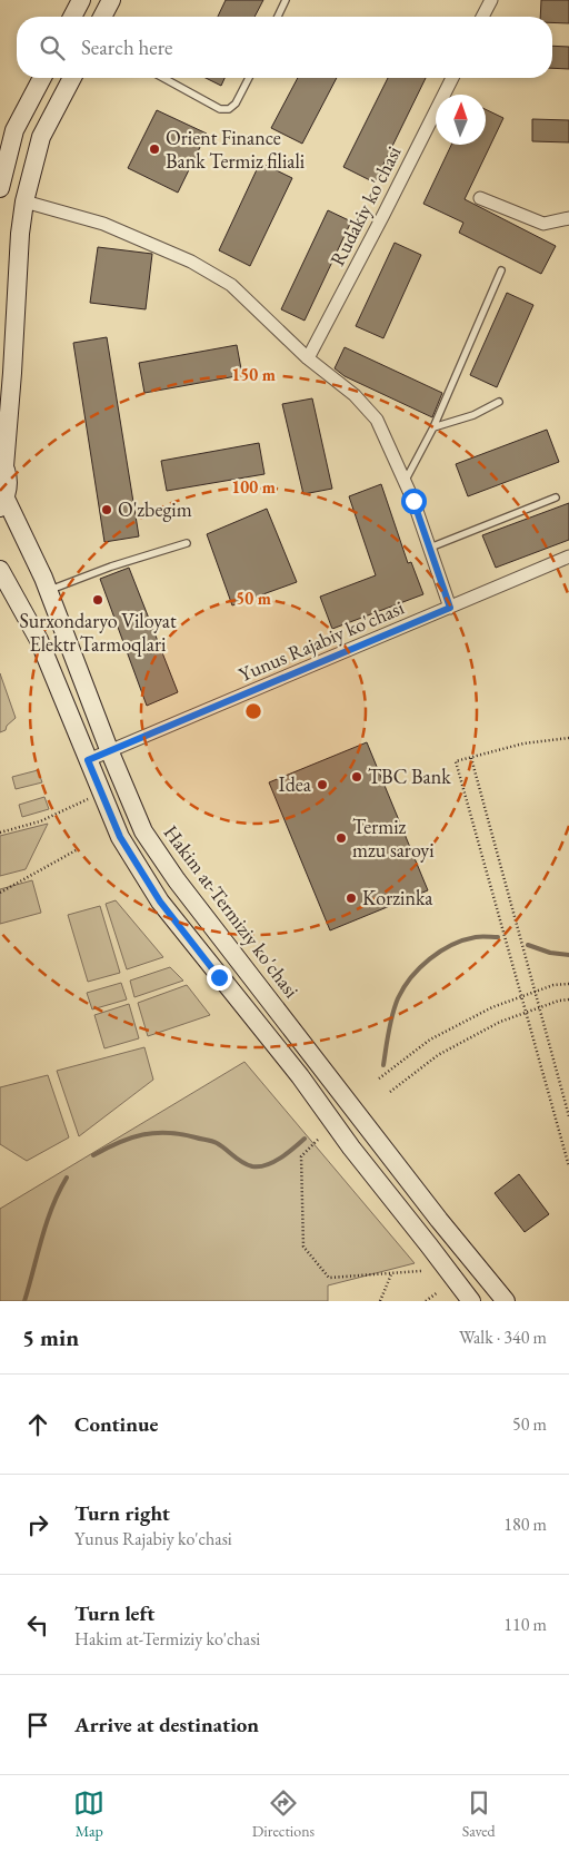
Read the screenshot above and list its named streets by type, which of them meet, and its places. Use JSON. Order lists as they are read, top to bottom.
{
  "streets": {
    "main road": ["Hakim at-Termiziy ko'chasi"],
    "street": ["Rudakiy ko'chasi", "Yunus Rajabiy ko'chasi"]
  },
  "crossings": [
    ["Yunus Rajabiy ko'chasi", "Hakim at-Termiziy ko'chasi"]
  ],
  "places": [
    "Orient Finance Bank Termiz filiali",
    "O'zbegim",
    "Surxondaryo Viloyat Elektr Tarmoqlari",
    "TBC Bank",
    "Idea",
    "Termiz mzu saroyi",
    "Korzinka"
  ],
  "north": "top",
  "page": {
    "search": "Search here",
    "heading": ["5 min", "Walk · 340 m"],
    "list": [
      ["Continue", "50 m"],
      ["Turn right", "Yunus Rajabiy ko'chasi", "180 m"],
      ["Turn left", "Hakim at-Termiziy ko'chasi", "110 m"],
      "Arrive at destination"
    ],
    "nav": ["Map", "Directions", "Saved"]
  },
  "rings": ["150 m", "100 m", "50 m"]
}
